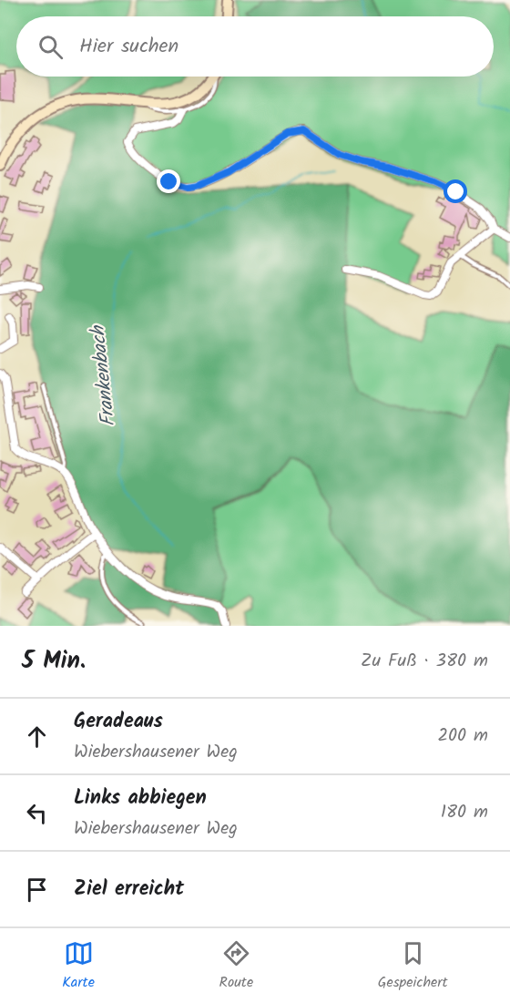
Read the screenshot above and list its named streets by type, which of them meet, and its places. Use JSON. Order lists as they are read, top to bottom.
{
  "water": ["Frankenbach"],
  "page": {
    "search": "Hier suchen",
    "heading": ["5 Min.", "Zu Fuß · 380 m"],
    "list": [
      ["Geradeaus", "Wiebershausener Weg", "200 m"],
      ["Links abbiegen", "Wiebershausener Weg", "180 m"],
      "Ziel erreicht"
    ],
    "nav": ["Karte", "Route", "Gespeichert"]
  }
}
